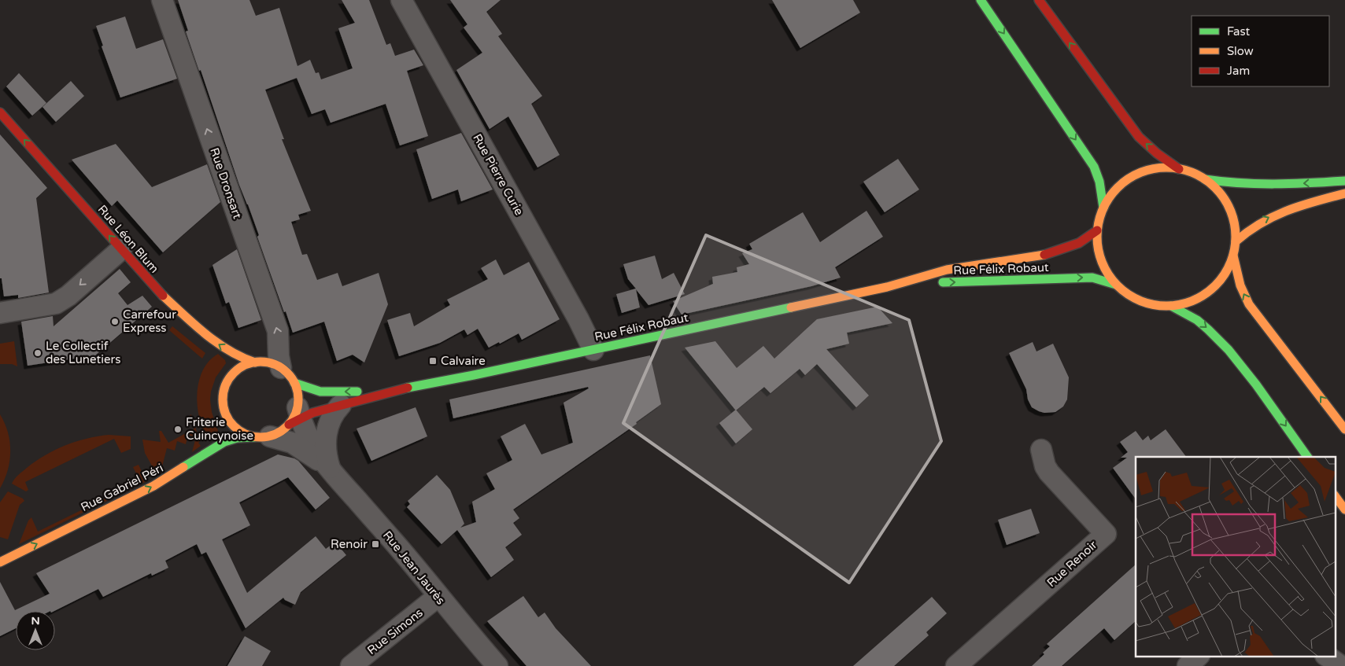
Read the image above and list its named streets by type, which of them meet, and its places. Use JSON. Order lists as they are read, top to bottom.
{
  "streets": {
    "main road": ["Rue Léon Blum", "Rue Félix Robaut", "Rue Gabriel Péri"],
    "street": [
      "Rue Pierre Curie",
      "Rue Dronsart",
      "Rue Renoir",
      "Rue Jean Jaurès",
      "Rue Simons"
    ]
  },
  "crossings": [
    ["Rue Pierre Curie", "Rue Félix Robaut"],
    ["Rue Dronsart", "Rue Léon Blum"],
    ["Rue Dronsart", "Rue Félix Robaut"],
    ["Rue Dronsart", "Rue Gabriel Péri"],
    ["Rue Dronsart", "Rue Jean Jaurès"],
    ["Rue Léon Blum", "Rue Félix Robaut"],
    ["Rue Léon Blum", "Rue Gabriel Péri"],
    ["Rue Léon Blum", "Rue Jean Jaurès"],
    ["Rue Félix Robaut", "Rue Gabriel Péri"],
    ["Rue Félix Robaut", "Rue Jean Jaurès"],
    ["Rue Gabriel Péri", "Rue Jean Jaurès"],
    ["Rue Jean Jaurès", "Rue Simons"]
  ],
  "one_way": ["Rue Dronsart", "Rue Léon Blum", "Rue Gabriel Péri"],
  "places": {
    "other": ["Carrefour Express", "Le Collectif des Lunetiers", "Friterie Cuincynoise"],
    "transit": ["Calvaire", "Renoir"]
  },
  "legend": ["Fast", "Slow", "Jam"],
  "north": "top"
}
